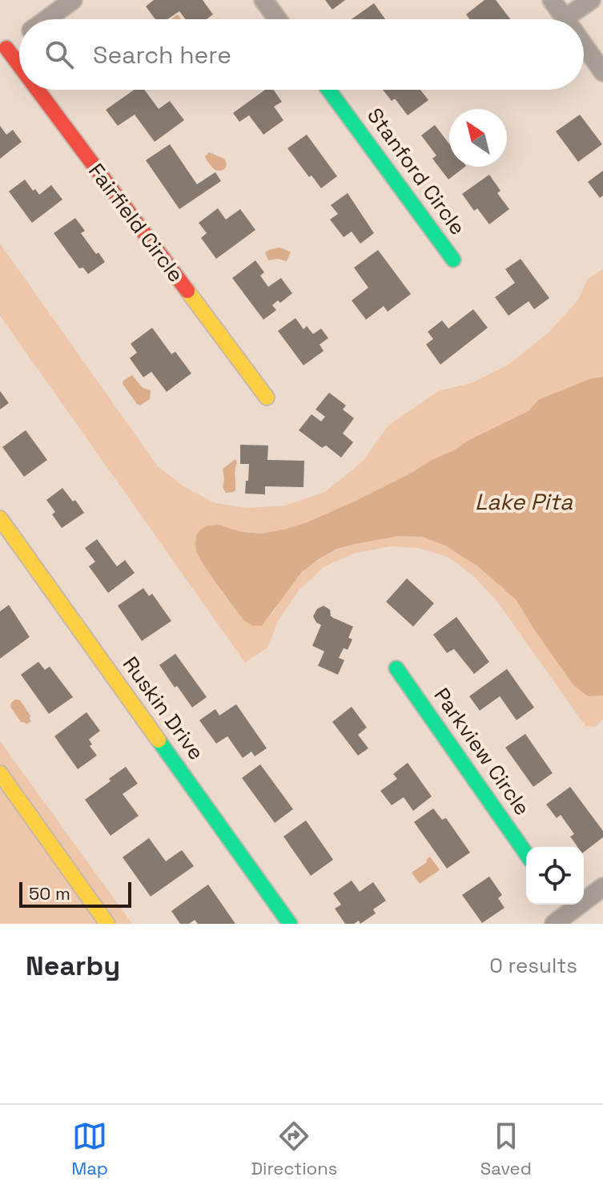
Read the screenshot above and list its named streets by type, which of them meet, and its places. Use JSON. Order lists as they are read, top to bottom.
{
  "streets": {
    "street": [
      "Stanford Circle",
      "Fairfield Circle",
      "Ruskin Drive",
      "Parkview Circle"
    ]
  },
  "water": ["Lake Pita"],
  "scale_bar": "50 m",
  "north": "top left",
  "page": {
    "search": "Search here",
    "scale": "50 m",
    "heading": ["Nearby", "0 results"],
    "nav": ["Map", "Directions", "Saved"]
  }
}
